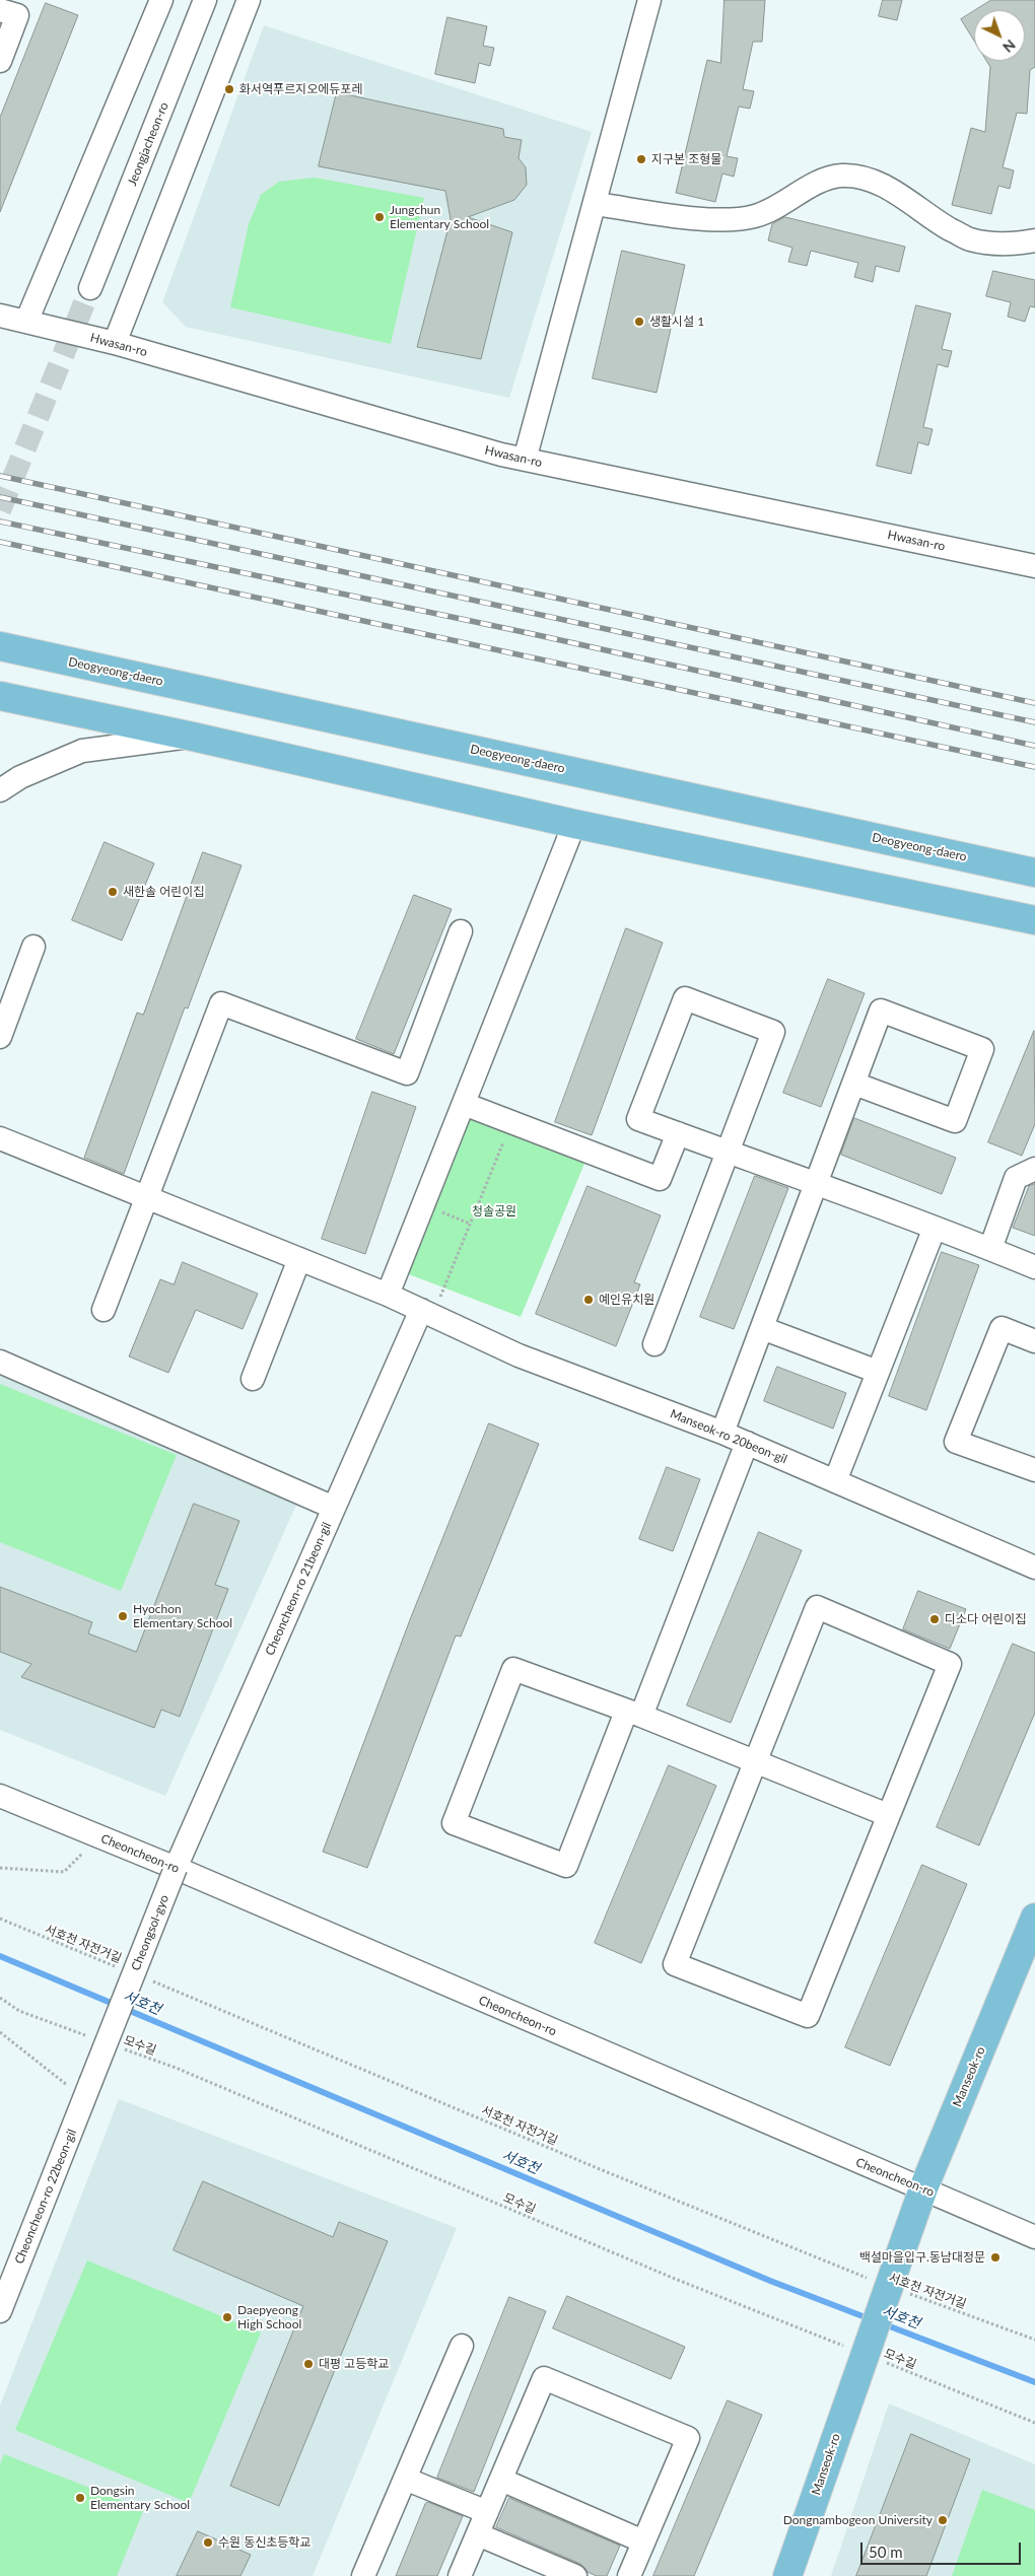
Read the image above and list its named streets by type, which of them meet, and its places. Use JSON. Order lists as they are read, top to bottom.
{
  "streets": {
    "main road": ["Deogyeong-daero", "Manseok-ro"],
    "street": [
      "Jeongjacheon-ro",
      "Hwasan-ro",
      "Manseok-ro 20beon-gil",
      "Cheoncheon-ro 21beon-gil",
      "Cheoncheon-ro",
      "Cheongsol-gyo",
      "Cheoncheon-ro 22beon-gil"
    ],
    "path": ["서호천 자전거길", "모수길"]
  },
  "crossings": [
    ["Manseok-ro 20beon-gil", "Cheoncheon-ro 21beon-gil"],
    ["Cheoncheon-ro 21beon-gil", "Cheoncheon-ro"],
    ["Cheoncheon-ro 21beon-gil", "Cheongsol-gyo"],
    ["Cheoncheon-ro", "Cheongsol-gyo"],
    ["Cheoncheon-ro", "Manseok-ro"],
    ["Cheongsol-gyo", "Cheoncheon-ro 22beon-gil"]
  ],
  "water": ["서호천"],
  "parks": ["청솔공원"],
  "places": [
    "화서역푸르지오에듀포레",
    "지구본 조형물",
    "Jungchun Elementary School",
    "생활시설 1",
    "새한솔 어린이집",
    "예인유치원",
    "Hyochon Elementary School",
    "디소다 어린이집",
    "백설마을입구.동남대정문",
    "Daepyeong High School",
    "대평 고등학교",
    "Dongsin Elementary School",
    "Dongnambogeon University",
    "수원 동신초등학교"
  ],
  "scale_bar": "50 m",
  "north": "bottom right"
}
